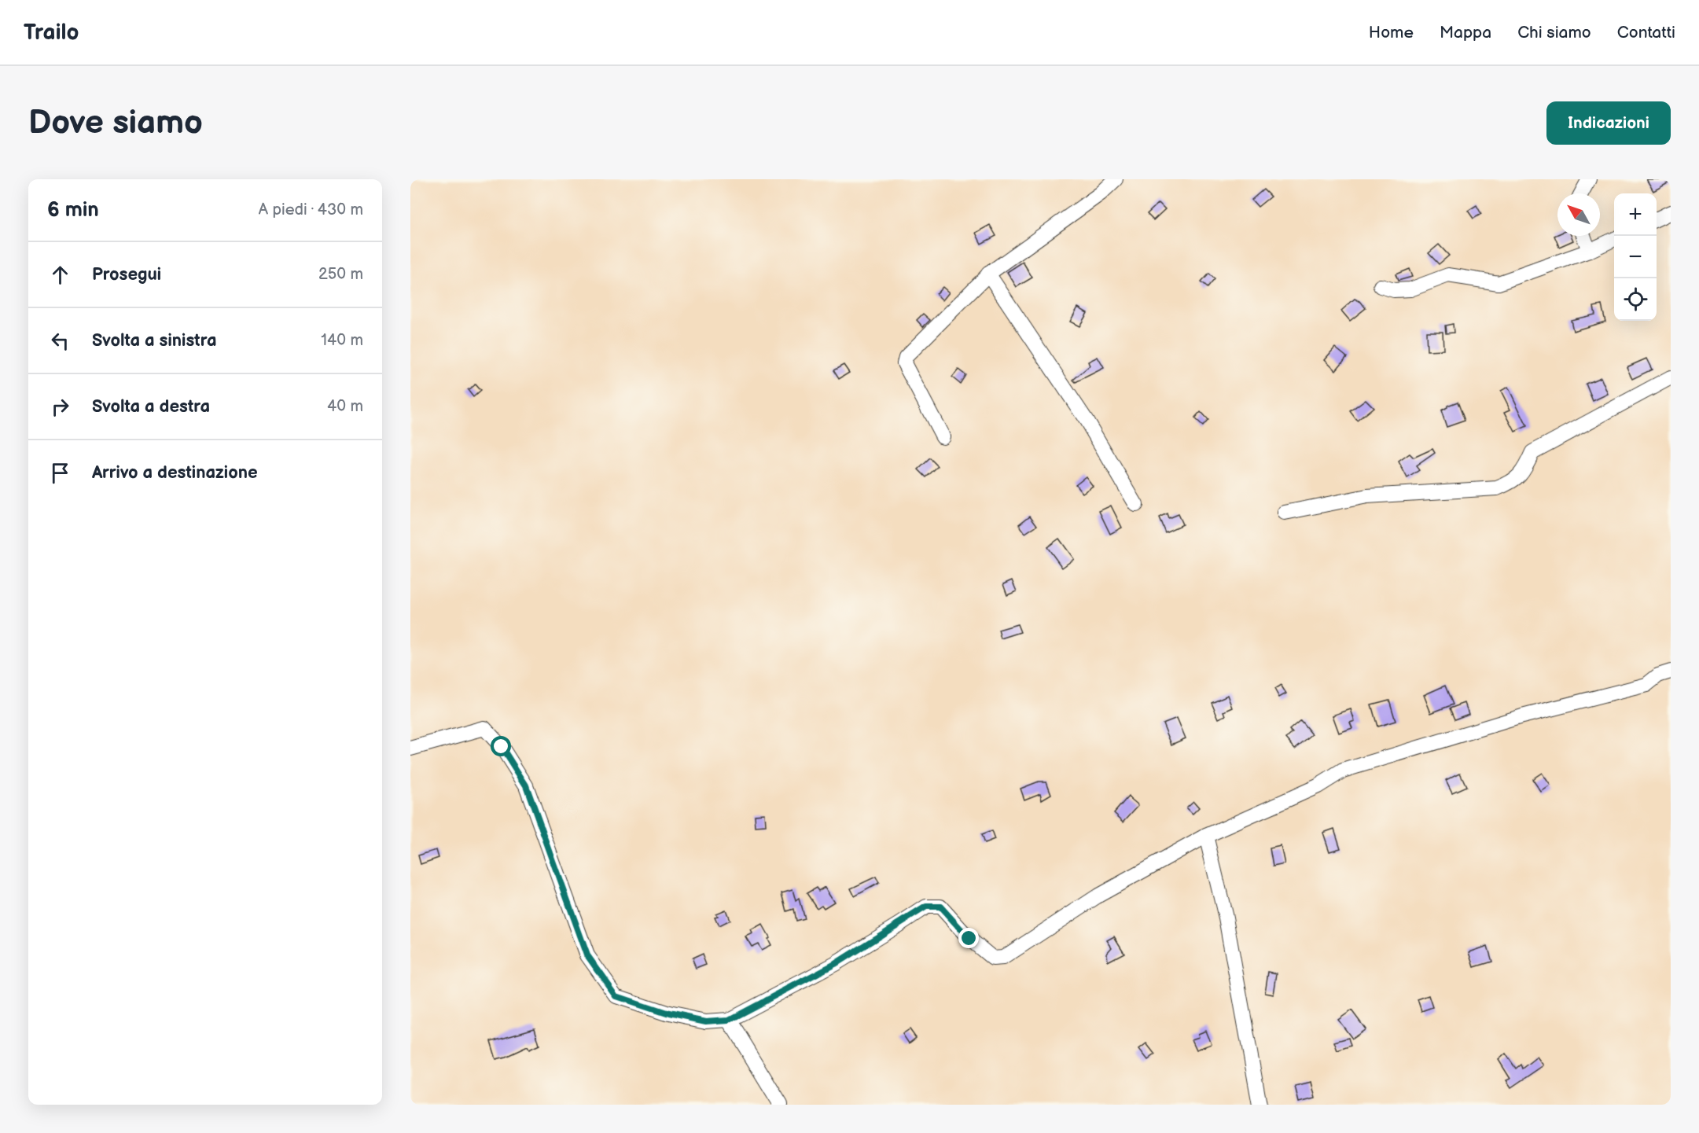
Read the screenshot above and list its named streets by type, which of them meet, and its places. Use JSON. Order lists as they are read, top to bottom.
{
  "north": "top left",
  "page": {
    "header": "Trailo",
    "nav": [
      "Home",
      "Mappa",
      "Chi siamo",
      "Contatti"
    ],
    "buttons": "Indicazioni",
    "title": "Dove siamo",
    "heading": ["6 min", "A piedi · 430 m"],
    "map_buttons": ["+", "−"],
    "list": [
      ["Prosegui", "250 m"],
      ["Svolta a sinistra", "140 m"],
      ["Svolta a destra", "40 m"],
      "Arrivo a destinazione"
    ]
  }
}
